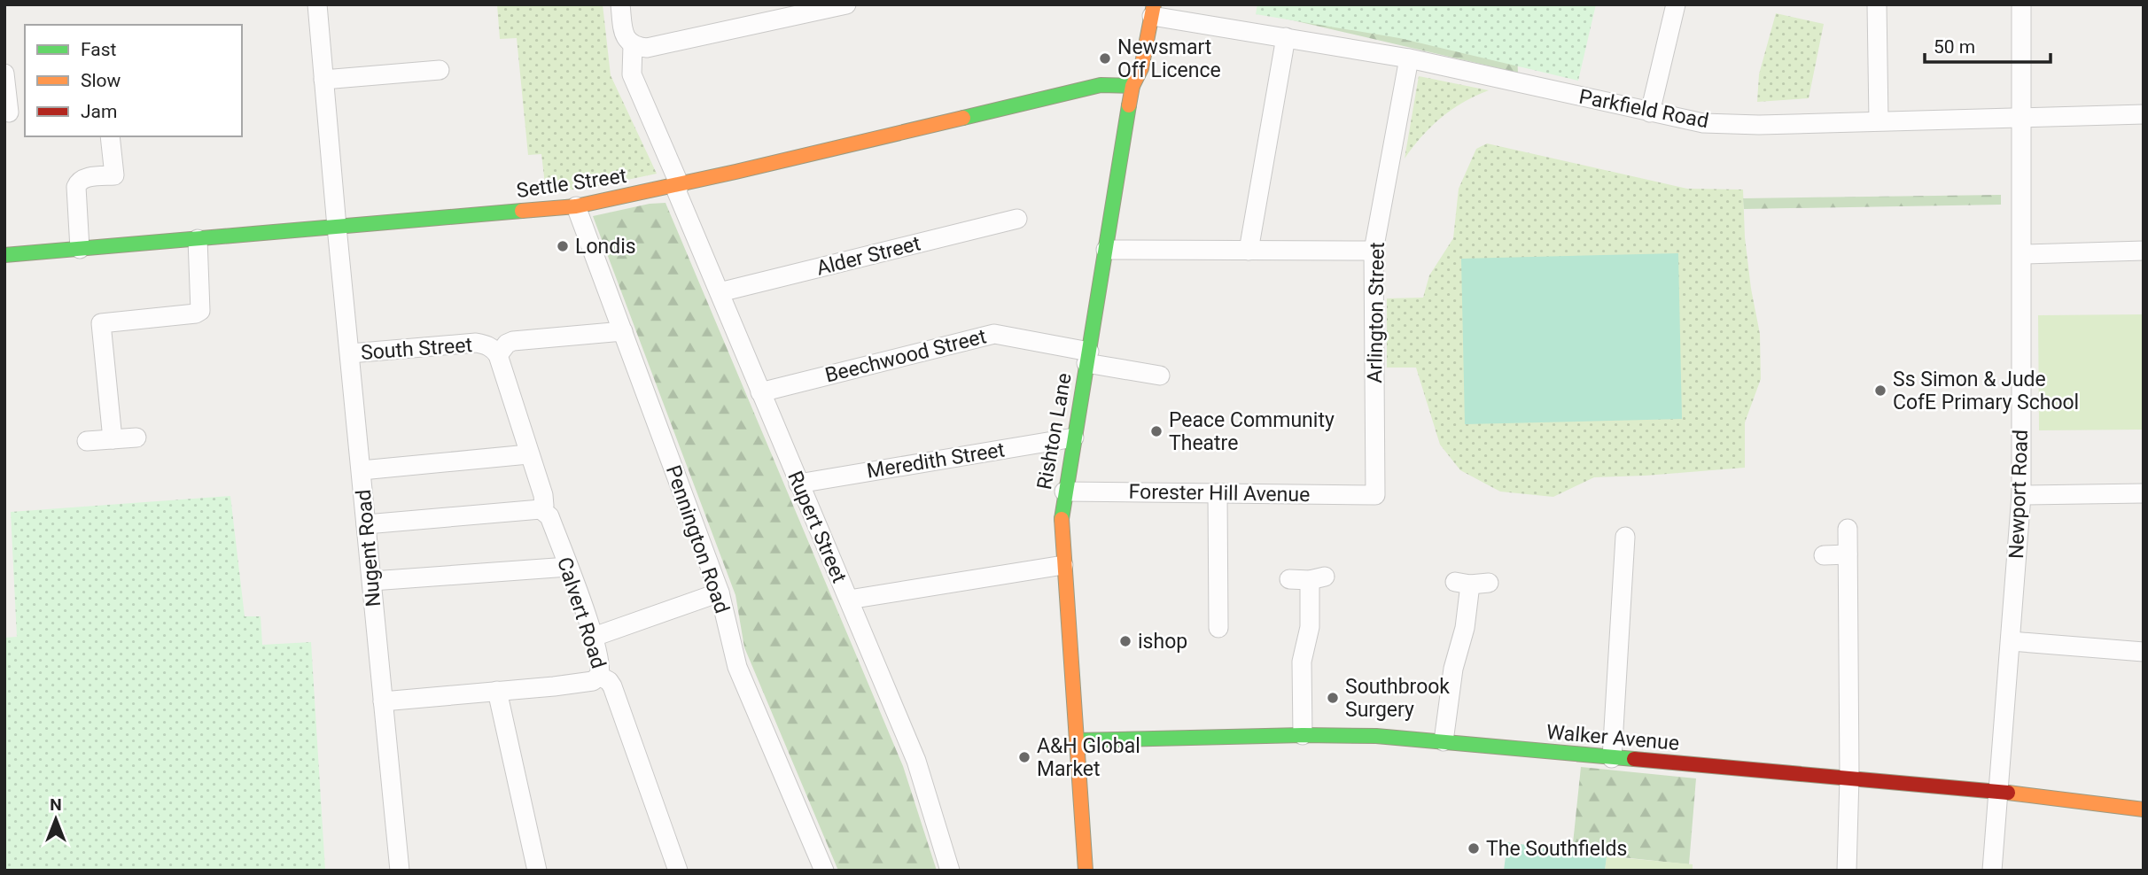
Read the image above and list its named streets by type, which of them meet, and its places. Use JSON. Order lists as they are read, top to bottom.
{
  "streets": {
    "street": [
      "Parkfield Road",
      "Settle Street",
      "Alder Street",
      "Arlington Street",
      "South Street",
      "Beechwood Street",
      "Rishton Lane",
      "Meredith Street",
      "Forester Hill Avenue",
      "Newport Road",
      "Rupert Street",
      "Pennington Road",
      "Nugent Road",
      "Calvert Road",
      "Walker Avenue"
    ]
  },
  "crossings": [
    ["Parkfield Road", "Arlington Street"],
    ["Parkfield Road", "Rishton Lane"],
    ["Parkfield Road", "Newport Road"],
    ["Settle Street", "Rishton Lane"],
    ["Settle Street", "Rupert Street"],
    ["Settle Street", "Pennington Road"],
    ["Settle Street", "Nugent Road"],
    ["Alder Street", "Rupert Street"],
    ["Arlington Street", "Forester Hill Avenue"],
    ["South Street", "Pennington Road"],
    ["South Street", "Nugent Road"],
    ["South Street", "Calvert Road"],
    ["Beechwood Street", "Rishton Lane"],
    ["Beechwood Street", "Rupert Street"],
    ["Rishton Lane", "Meredith Street"],
    ["Rishton Lane", "Forester Hill Avenue"],
    ["Rishton Lane", "Walker Avenue"],
    ["Meredith Street", "Rupert Street"],
    ["Newport Road", "Walker Avenue"]
  ],
  "places": [
    "Newsmart Off Licence",
    "Londis",
    "Ss Simon & Jude CofE Primary School",
    "Peace Community Theatre",
    "ishop",
    "Southbrook Surgery",
    "A&H Global Market",
    "The Southfields"
  ],
  "legend": ["Fast", "Slow", "Jam"],
  "scale_bar": "50 m",
  "north": "top"
}
